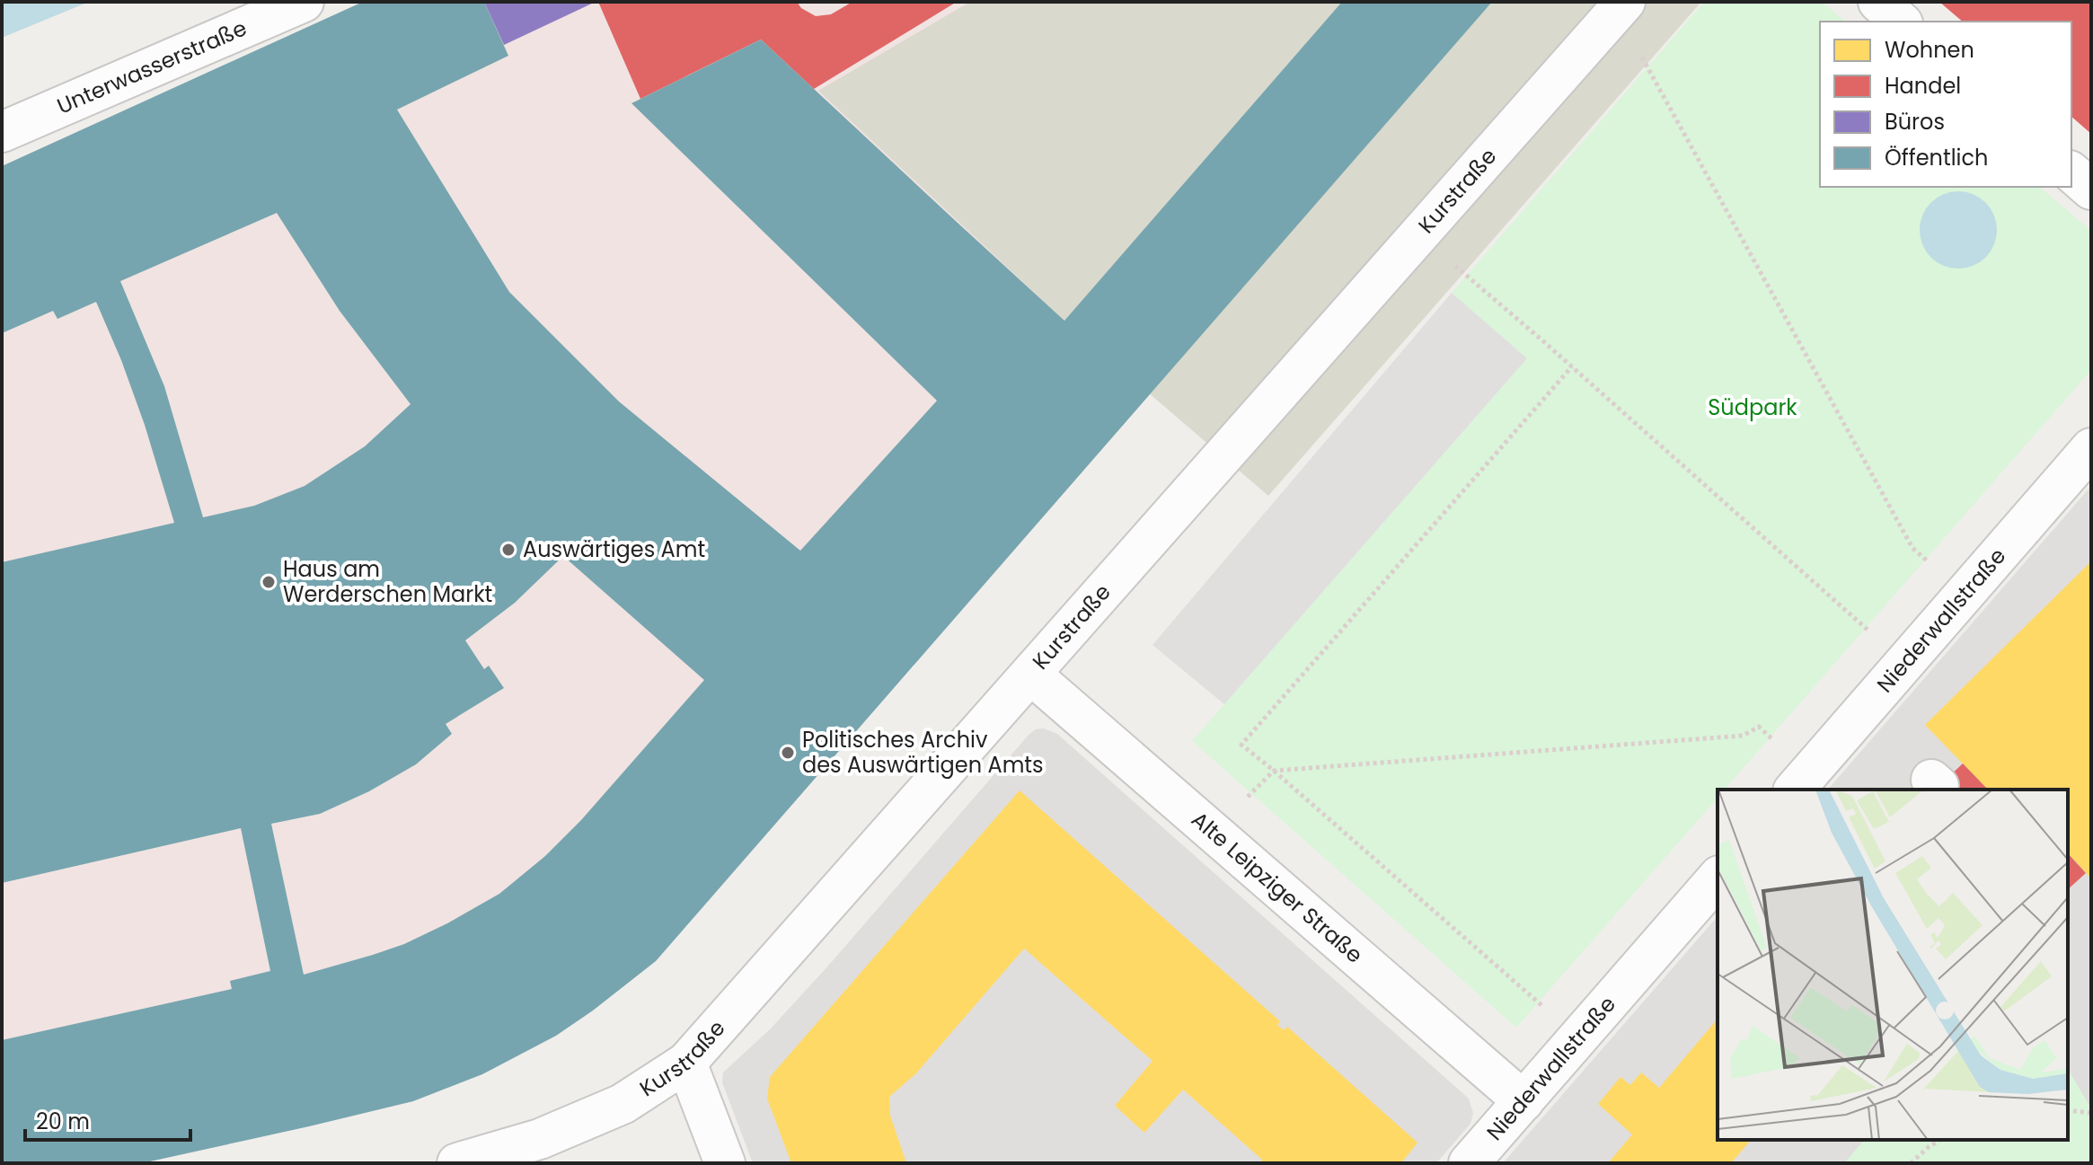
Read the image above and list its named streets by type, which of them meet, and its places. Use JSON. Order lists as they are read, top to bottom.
{
  "streets": {
    "street": [
      "Unterwasserstraße",
      "Kurstraße",
      "Niederwallstraße",
      "Alte Leipziger Straße"
    ]
  },
  "crossings": [
    ["Kurstraße", "Alte Leipziger Straße"],
    ["Niederwallstraße", "Alte Leipziger Straße"]
  ],
  "parks": ["Südpark"],
  "places": ["Auswärtiges Amt", "Haus am Werderschen Markt", "Politisches Archiv des Auswärtigen Amts"],
  "legend": [
    "Wohnen",
    "Handel",
    "Büros",
    "Öffentlich"
  ],
  "scale_bar": "20 m"
}
